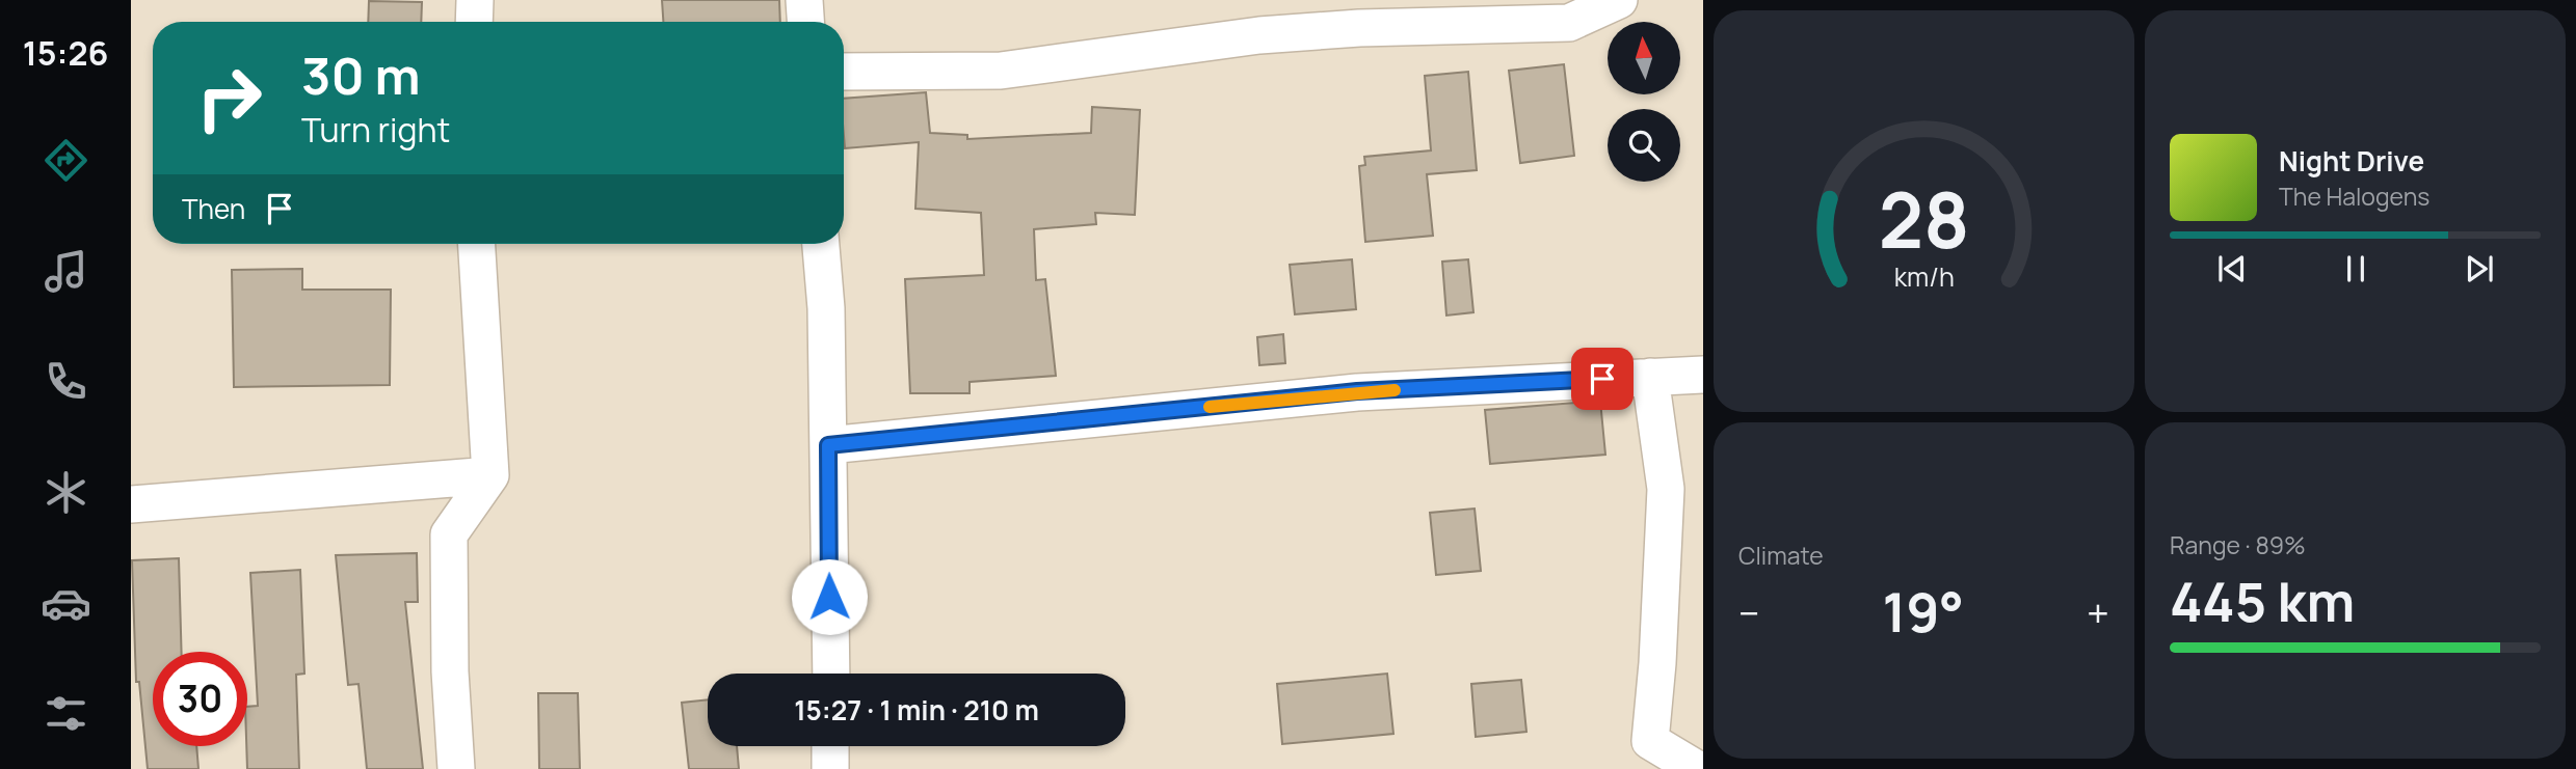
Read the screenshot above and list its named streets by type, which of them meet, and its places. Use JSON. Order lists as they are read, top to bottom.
{
  "north": "top",
  "page": {
    "tabs": "15:26",
    "turn": ["30 m", "Turn right"],
    "song": ["Night Drive", "The Halogens"],
    "then": "Then",
    "tile": [
      "Climate",
      ["Range · 89%", "445 km"]
    ],
    "heat": ["−", "19°", "+"],
    "limit": "30",
    "trip": "15:27 · 1 min · 210 m",
    "gauge": ["28", "km/h"]
  }
}
